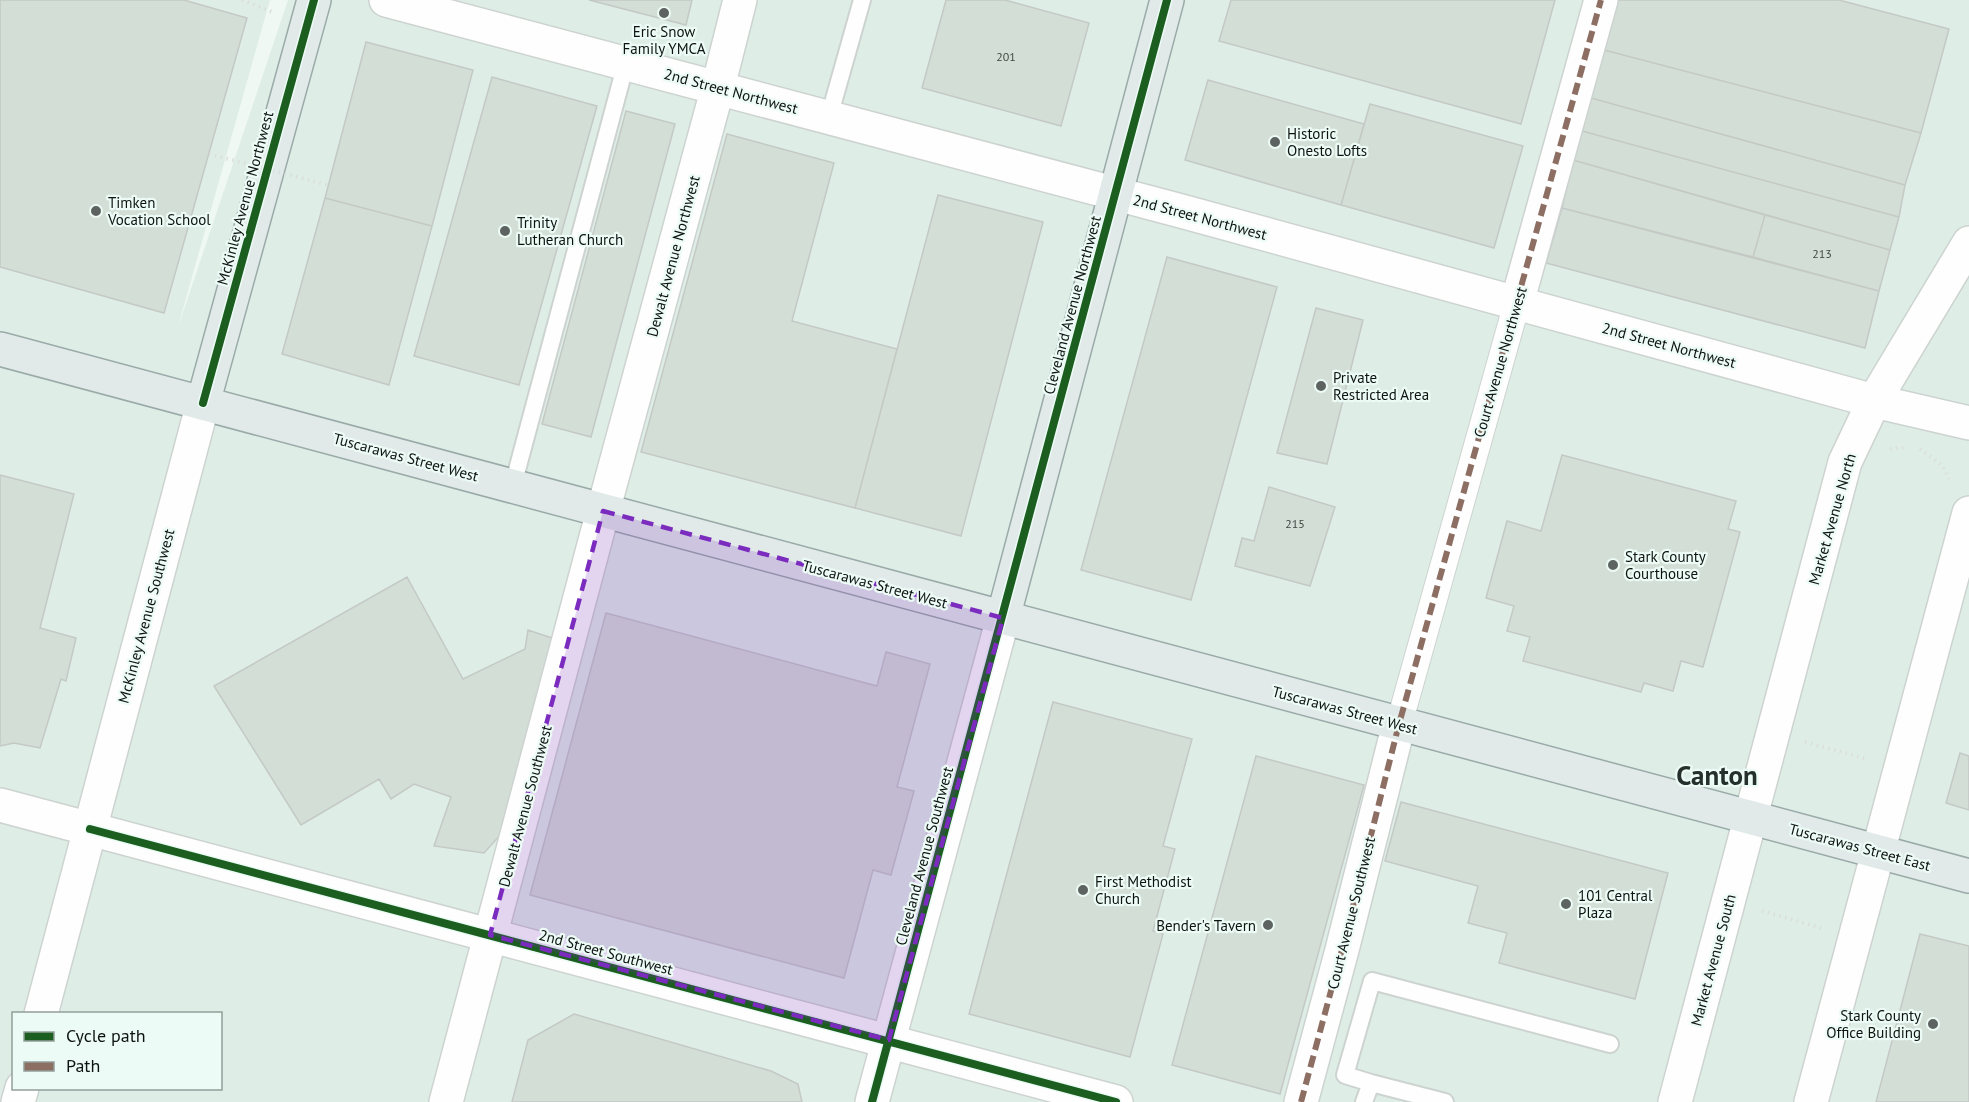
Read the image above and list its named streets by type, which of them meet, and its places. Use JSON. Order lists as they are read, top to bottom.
{
  "streets": {
    "main road": [
      "McKinley Avenue Northwest",
      "Cleveland Avenue Northwest",
      "Tuscarawas Street West",
      "Tuscarawas Street East"
    ],
    "street": [
      "2nd Street Northwest",
      "Dewalt Avenue Northwest",
      "Court Avenue Northwest",
      "Market Avenue North",
      "McKinley Avenue Southwest",
      "Dewalt Avenue Southwest",
      "Cleveland Avenue Southwest",
      "Court Avenue Southwest",
      "2nd Street Southwest",
      "Market Avenue South"
    ]
  },
  "crossings": [
    ["2nd Street Northwest", "Dewalt Avenue Northwest"],
    ["2nd Street Northwest", "Cleveland Avenue Northwest"],
    ["2nd Street Northwest", "Court Avenue Northwest"],
    ["2nd Street Northwest", "Market Avenue North"],
    ["McKinley Avenue Northwest", "Tuscarawas Street West"],
    ["McKinley Avenue Northwest", "McKinley Avenue Southwest"],
    ["Dewalt Avenue Northwest", "Tuscarawas Street West"],
    ["Dewalt Avenue Northwest", "Dewalt Avenue Southwest"],
    ["Cleveland Avenue Northwest", "Tuscarawas Street West"],
    ["Cleveland Avenue Northwest", "Cleveland Avenue Southwest"],
    ["Court Avenue Northwest", "Tuscarawas Street West"],
    ["Court Avenue Northwest", "Court Avenue Southwest"],
    ["Tuscarawas Street West", "Market Avenue North"],
    ["Tuscarawas Street West", "McKinley Avenue Southwest"],
    ["Tuscarawas Street West", "Dewalt Avenue Southwest"],
    ["Tuscarawas Street West", "Tuscarawas Street East"],
    ["Tuscarawas Street West", "Cleveland Avenue Southwest"],
    ["Tuscarawas Street West", "Court Avenue Southwest"],
    ["Tuscarawas Street West", "Market Avenue South"],
    ["Market Avenue North", "Tuscarawas Street East"],
    ["Market Avenue North", "Market Avenue South"],
    ["McKinley Avenue Southwest", "2nd Street Southwest"],
    ["Dewalt Avenue Southwest", "2nd Street Southwest"],
    ["Tuscarawas Street East", "Market Avenue South"],
    ["Cleveland Avenue Southwest", "2nd Street Southwest"]
  ],
  "districts": ["Canton"],
  "places": [
    "Eric Snow Family YMCA",
    "Historic Onesto Lofts",
    "Timken Vocation School",
    "Trinity Lutheran Church",
    "Private Restricted Area",
    "Stark County Courthouse",
    "First Methodist Church",
    "101 Central Plaza",
    "Bender's Tavern",
    "Stark County Office Building"
  ],
  "house_numbers": ["201", "213", "215"],
  "legend": ["Cycle path", "Path"]
}
